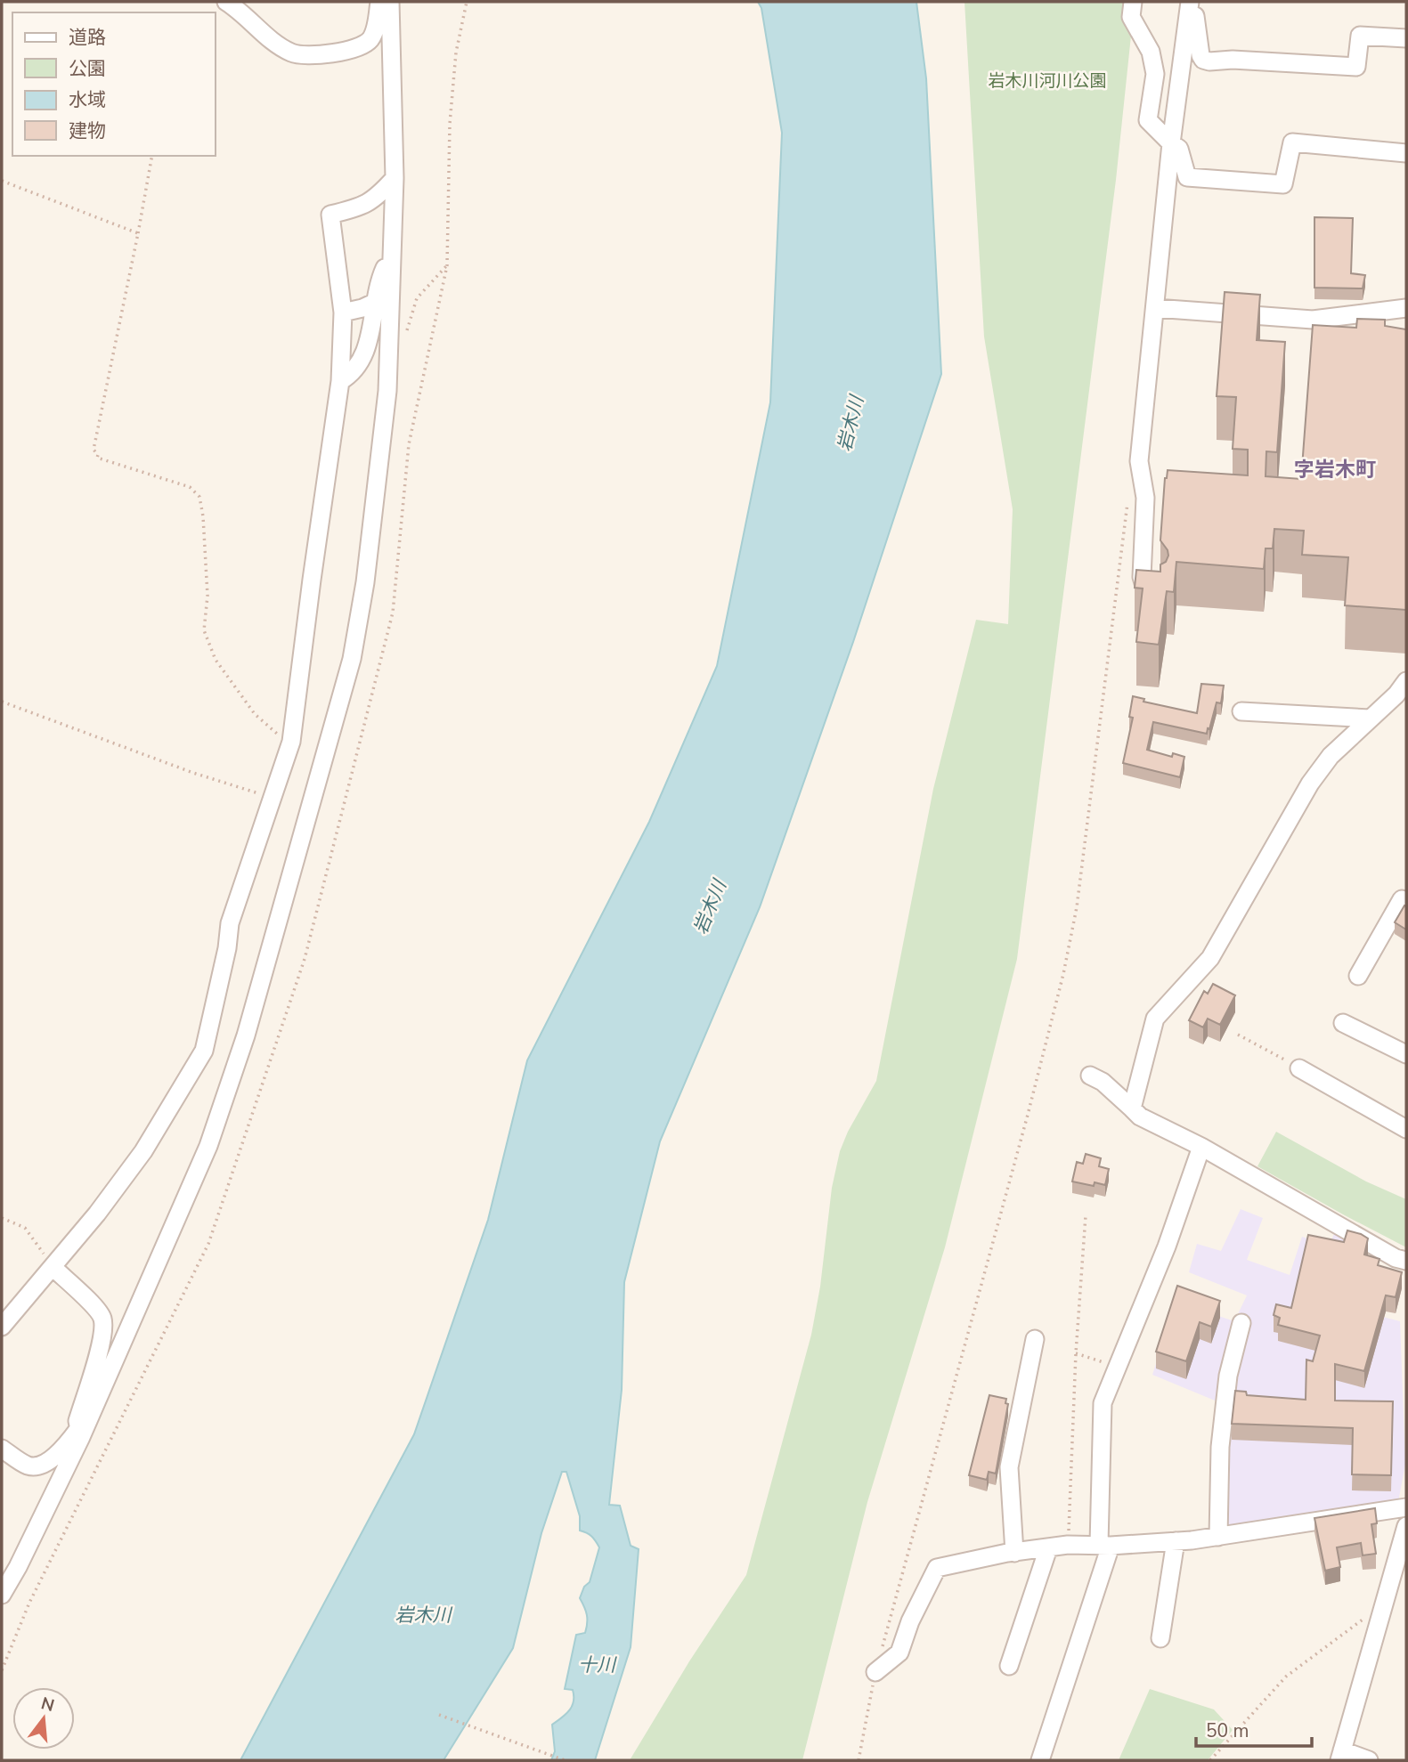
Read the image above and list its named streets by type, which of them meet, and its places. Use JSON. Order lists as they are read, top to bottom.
{
  "districts": ["字岩木町"],
  "water": ["岩木川", "十川"],
  "parks": ["岩木川河川公園"],
  "legend": [
    "道路",
    "公園",
    "水域",
    "建物"
  ],
  "scale_bar": "50 m",
  "north": "top"
}
